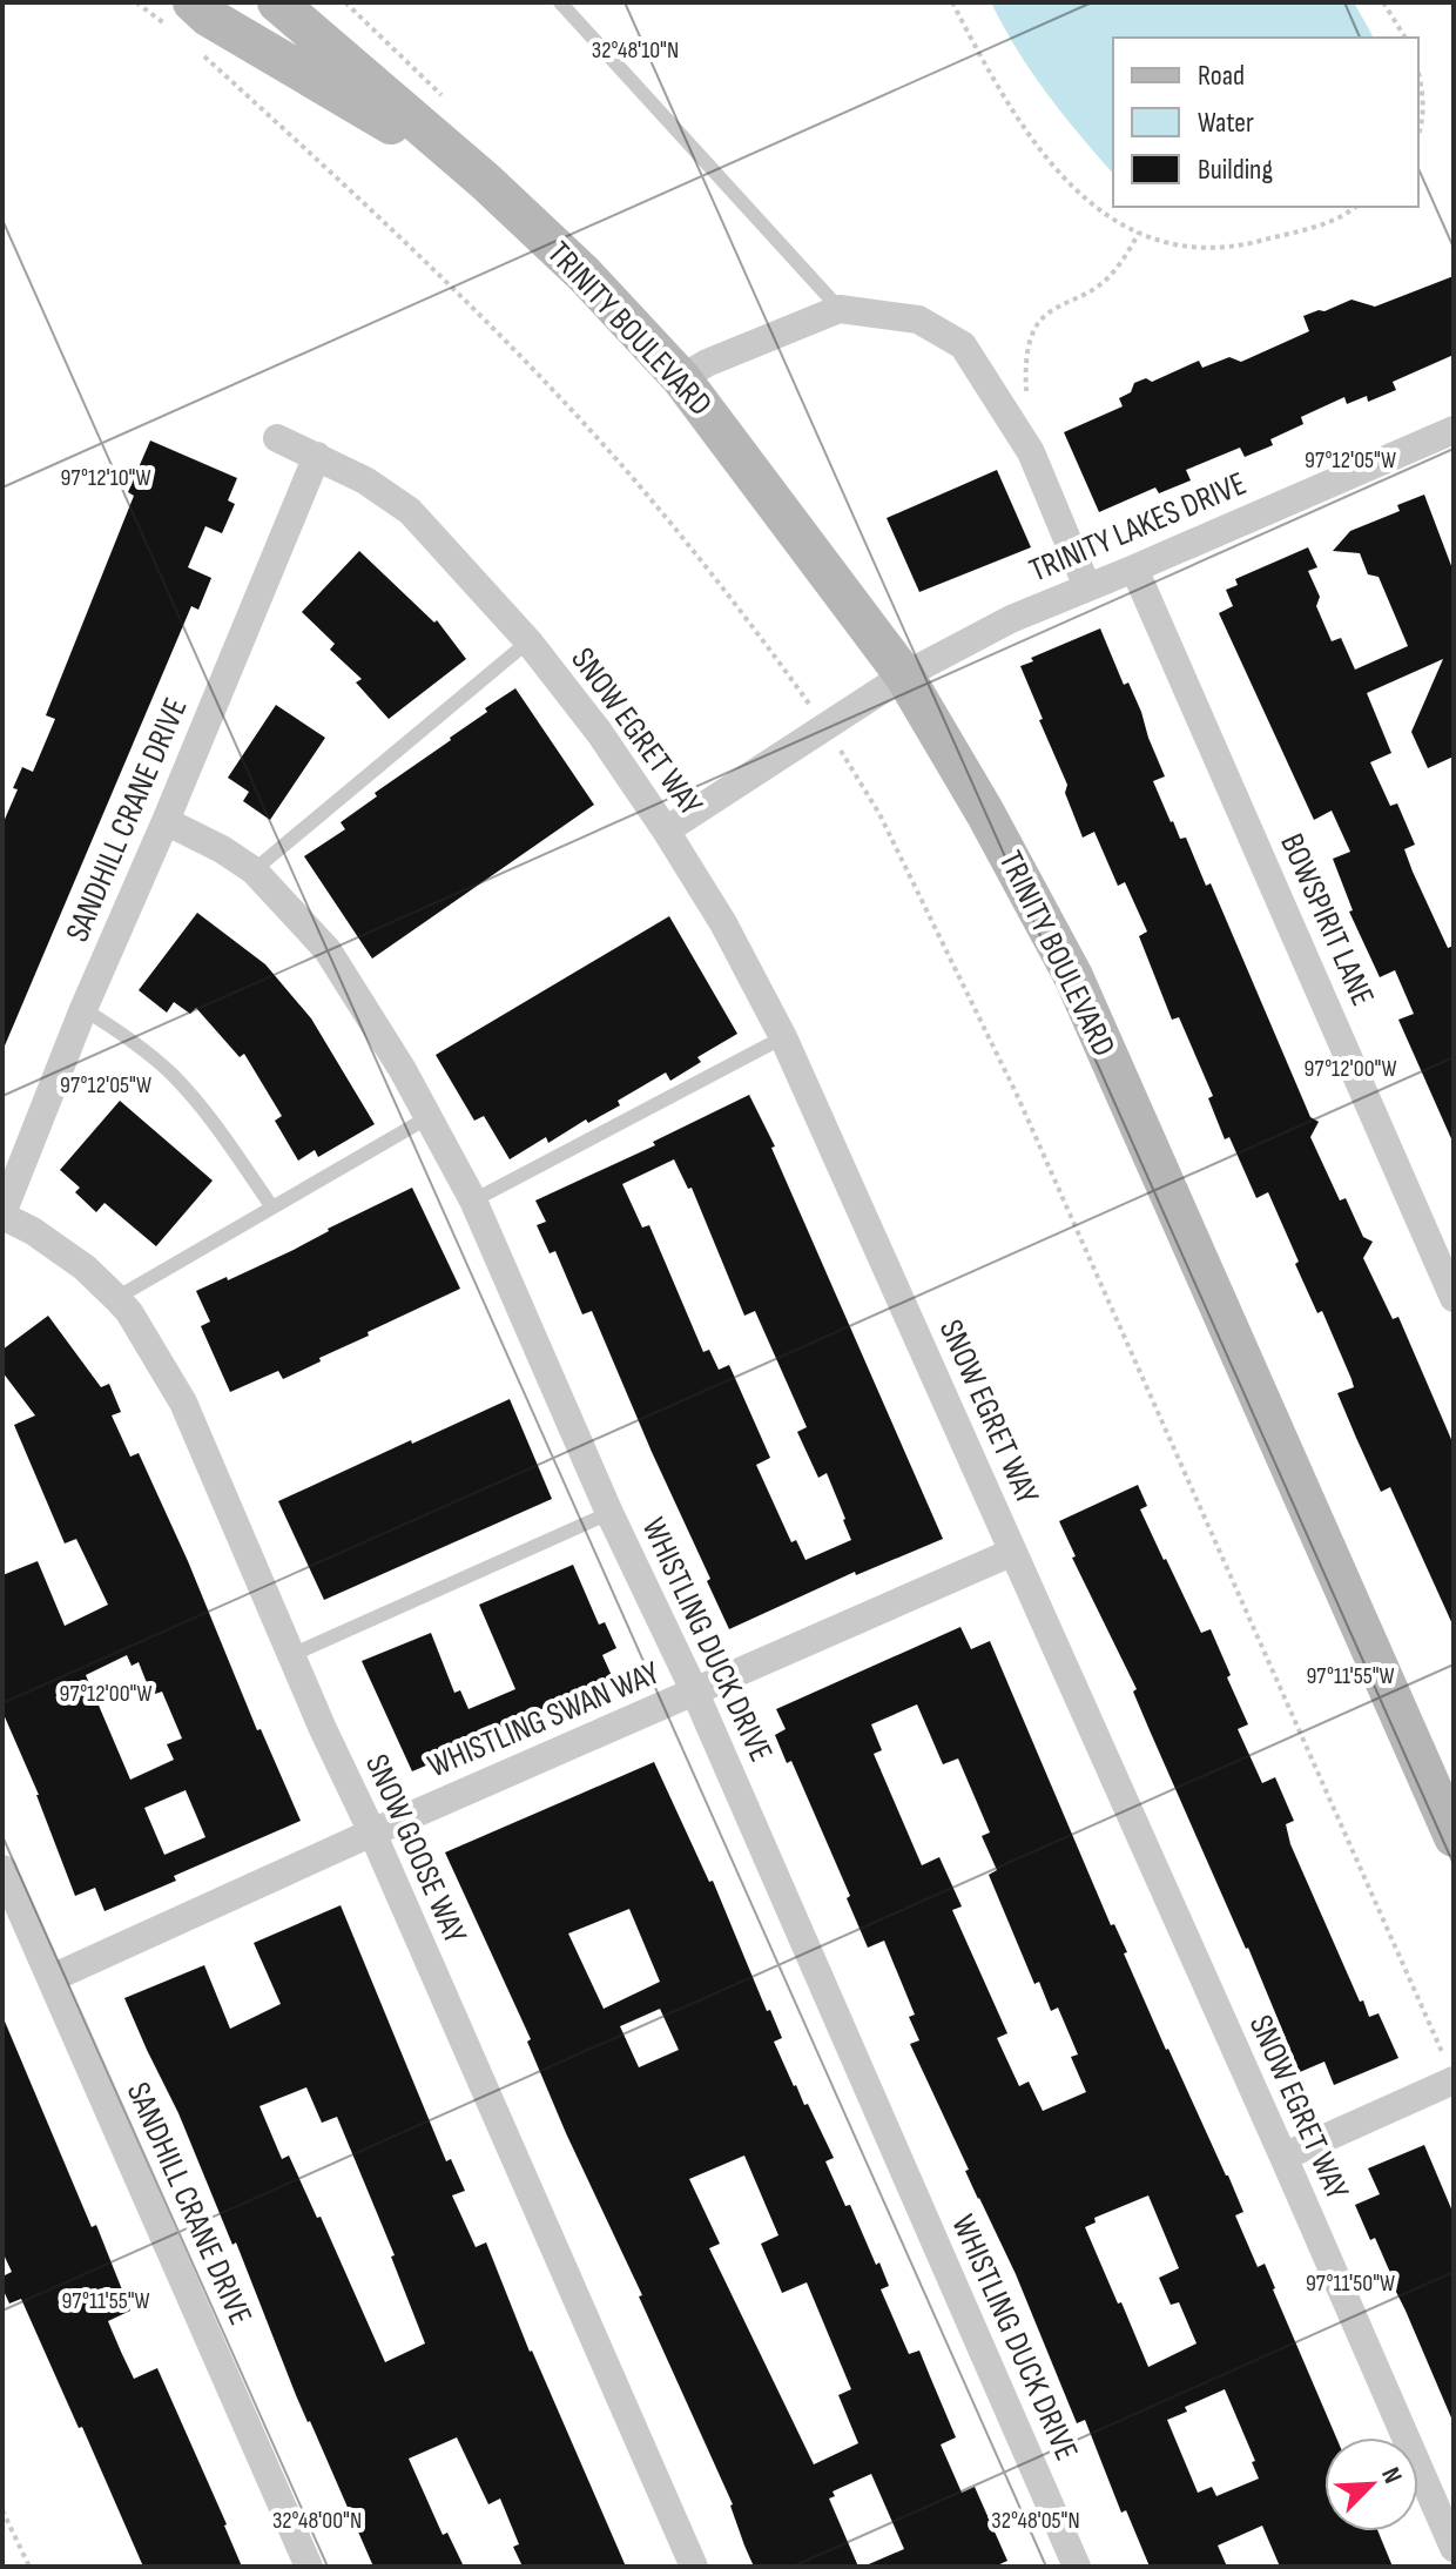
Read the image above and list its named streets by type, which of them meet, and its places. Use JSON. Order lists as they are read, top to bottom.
{
  "streets": {
    "main road": ["TRINITY BOULEVARD"],
    "street": [
      "TRINITY LAKES DRIVE",
      "SNOW EGRET WAY",
      "SANDHILL CRANE DRIVE",
      "BOWSPIRIT LANE",
      "WHISTLING DUCK DRIVE",
      "WHISTLING SWAN WAY",
      "SNOW GOOSE WAY"
    ]
  },
  "crossings": [
    ["TRINITY BOULEVARD", "TRINITY LAKES DRIVE"],
    ["TRINITY LAKES DRIVE", "SNOW EGRET WAY"],
    ["TRINITY LAKES DRIVE", "BOWSPIRIT LANE"],
    ["SNOW EGRET WAY", "SANDHILL CRANE DRIVE"],
    ["SNOW EGRET WAY", "WHISTLING SWAN WAY"],
    ["SANDHILL CRANE DRIVE", "WHISTLING DUCK DRIVE"],
    ["SANDHILL CRANE DRIVE", "WHISTLING SWAN WAY"],
    ["SANDHILL CRANE DRIVE", "SNOW GOOSE WAY"],
    ["WHISTLING DUCK DRIVE", "WHISTLING SWAN WAY"],
    ["WHISTLING SWAN WAY", "SNOW GOOSE WAY"]
  ],
  "legend": ["Road", "Water", "Building"],
  "north": "top right",
  "coordinates": [
    "32°48'10\"N",
    "97°12'05\"W",
    "97°12'10\"W",
    "97°12'00\"W",
    "97°11'55\"W",
    "97°11'50\"W",
    "32°48'00\"N",
    "32°48'05\"N"
  ]
}
